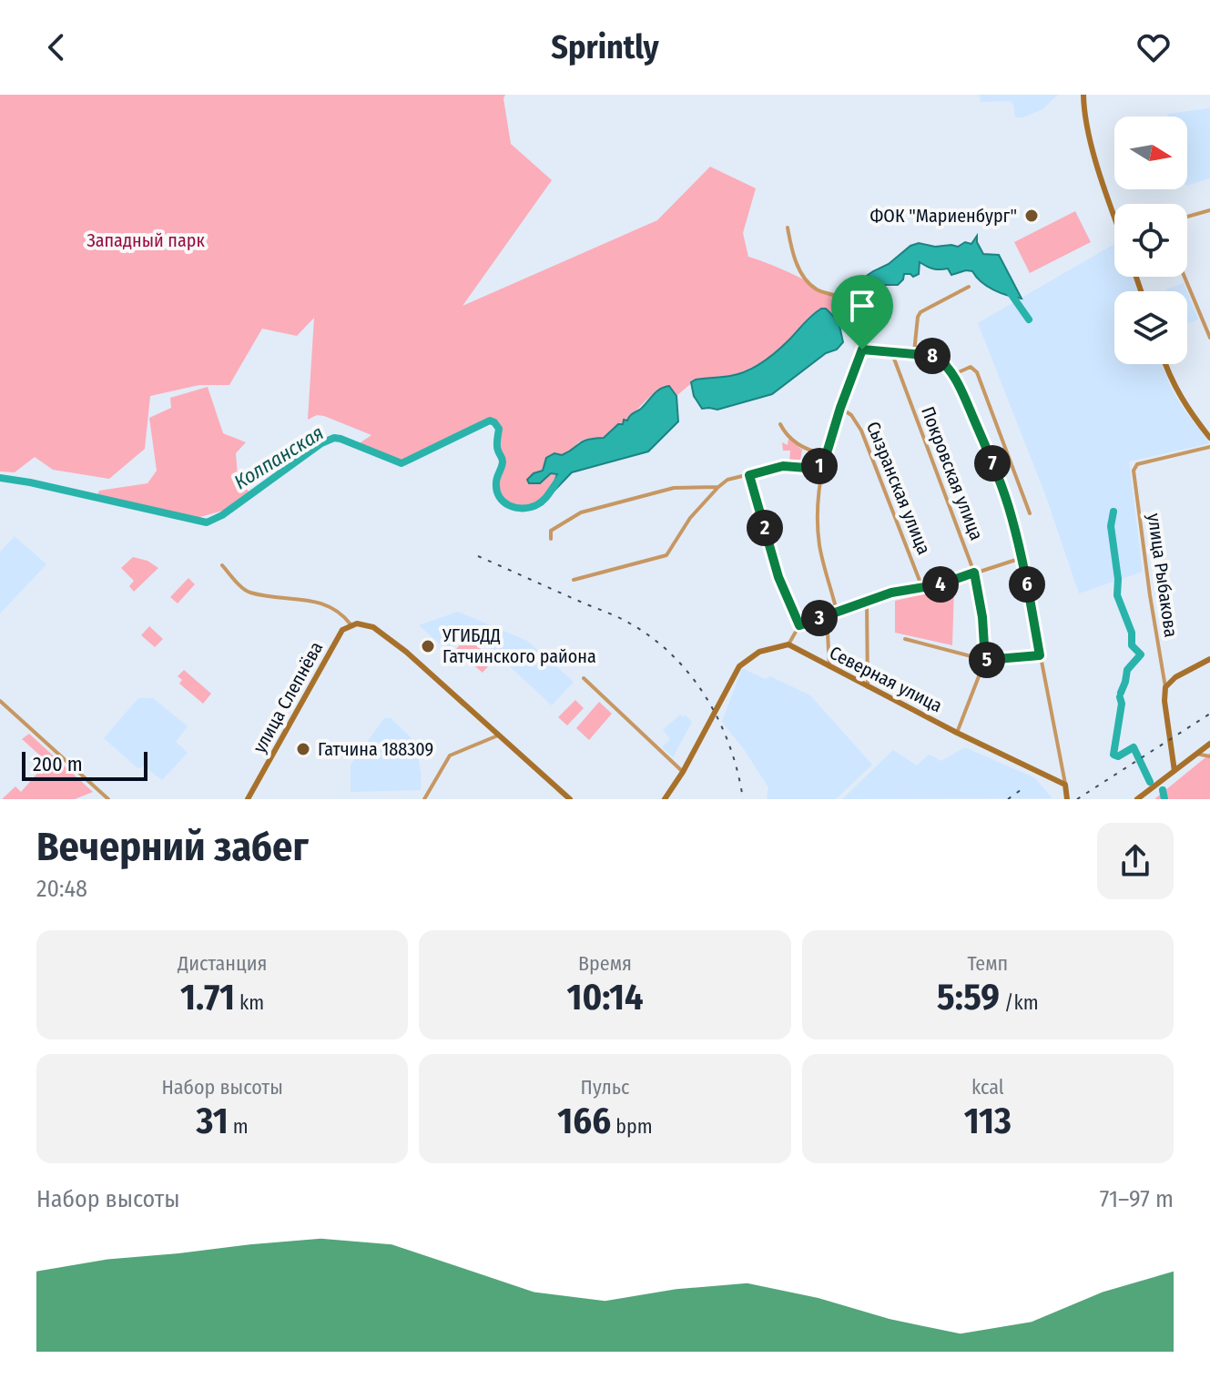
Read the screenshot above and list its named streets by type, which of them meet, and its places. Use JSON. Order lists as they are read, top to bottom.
{
  "streets": {
    "street": [
      "Покровская улица",
      "Сызранская улица",
      "улица Рыбакова",
      "Северная улица",
      "улица Слепнёва"
    ]
  },
  "crossings": [
    ["Покровская улица", "Северная улица"]
  ],
  "water": ["Колпанская"],
  "parks": ["Западный парк"],
  "places": ["ФОК \"Мариенбург\"", "УГИБДД Гатчинского района", "Гатчина 188309"],
  "scale_bar": "200 m",
  "north": "right",
  "page": {
    "header": "Sprintly",
    "pins": [
      "8",
      "7",
      "1",
      "2",
      "4",
      "6",
      "3",
      "5"
    ],
    "scale": "200 m",
    "heading": ["Вечерний забег", "20:48"],
    "stats": [
      ["Дистанция", "1.71 km"],
      ["Время", "10:14"],
      ["Темп", "5:59 /km"],
      ["Набор высоты", "31 m"],
      ["Пульс", "166 bpm"],
      ["kcal", "113"]
    ],
    "chart": ["Набор высоты", "71–97 m"]
  }
}
